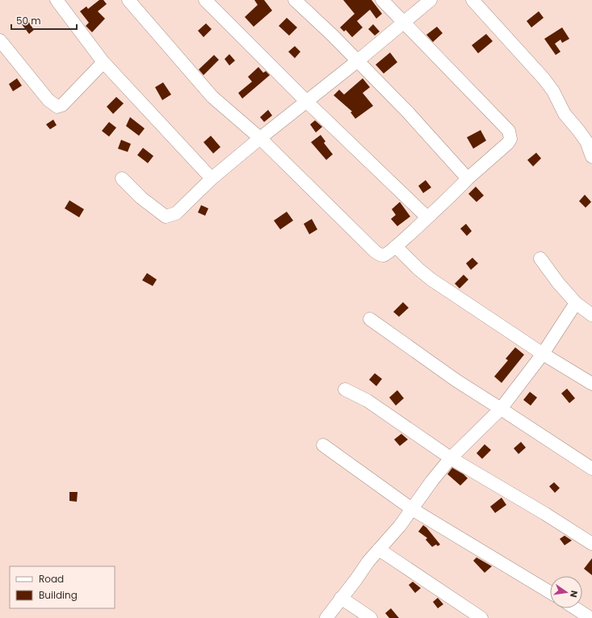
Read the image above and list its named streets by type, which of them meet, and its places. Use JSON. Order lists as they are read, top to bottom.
{
  "legend": ["Road", "Building"],
  "scale_bar": "50 m",
  "north": "right"
}
